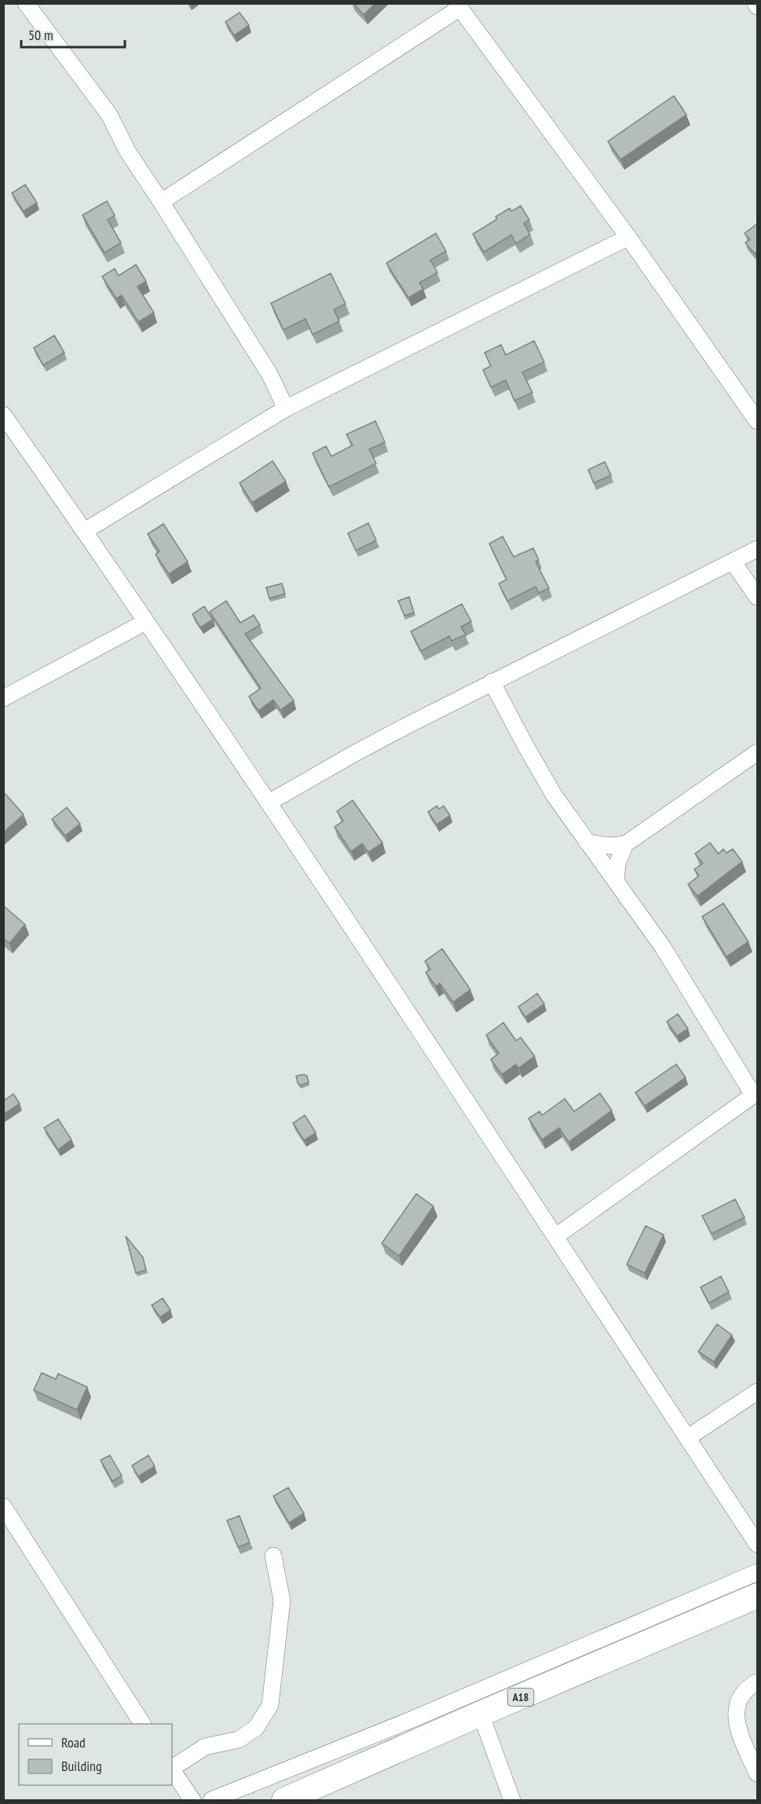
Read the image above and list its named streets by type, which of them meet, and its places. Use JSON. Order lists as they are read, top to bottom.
{
  "streets": {
    "highway": ["A18"]
  },
  "legend": ["Road", "Building"],
  "scale_bar": "50 m"
}
